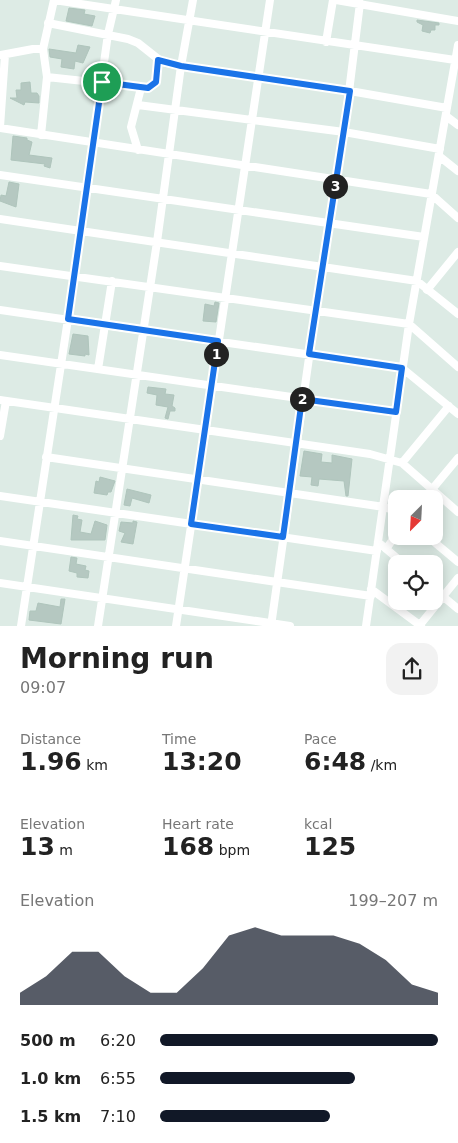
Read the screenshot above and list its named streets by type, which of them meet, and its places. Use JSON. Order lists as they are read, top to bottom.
{
  "north": "bottom left",
  "page": {
    "pins": ["3", "1", "2"],
    "heading": ["Morning run", "09:07"],
    "stats": [
      ["Distance", "1.96 km"],
      ["Time", "13:20"],
      ["Pace", "6:48 /km"],
      ["Elevation", "13 m"],
      ["Heart rate", "168 bpm"],
      ["kcal", "125"]
    ],
    "chart": ["Elevation", "199–207 m"],
    "list": [
      {
        "name": "500 m",
        "note": "6:20"
      },
      {
        "name": "1.0 km",
        "note": "6:55"
      },
      {
        "name": "1.5 km",
        "note": "7:10"
      }
    ]
  }
}
